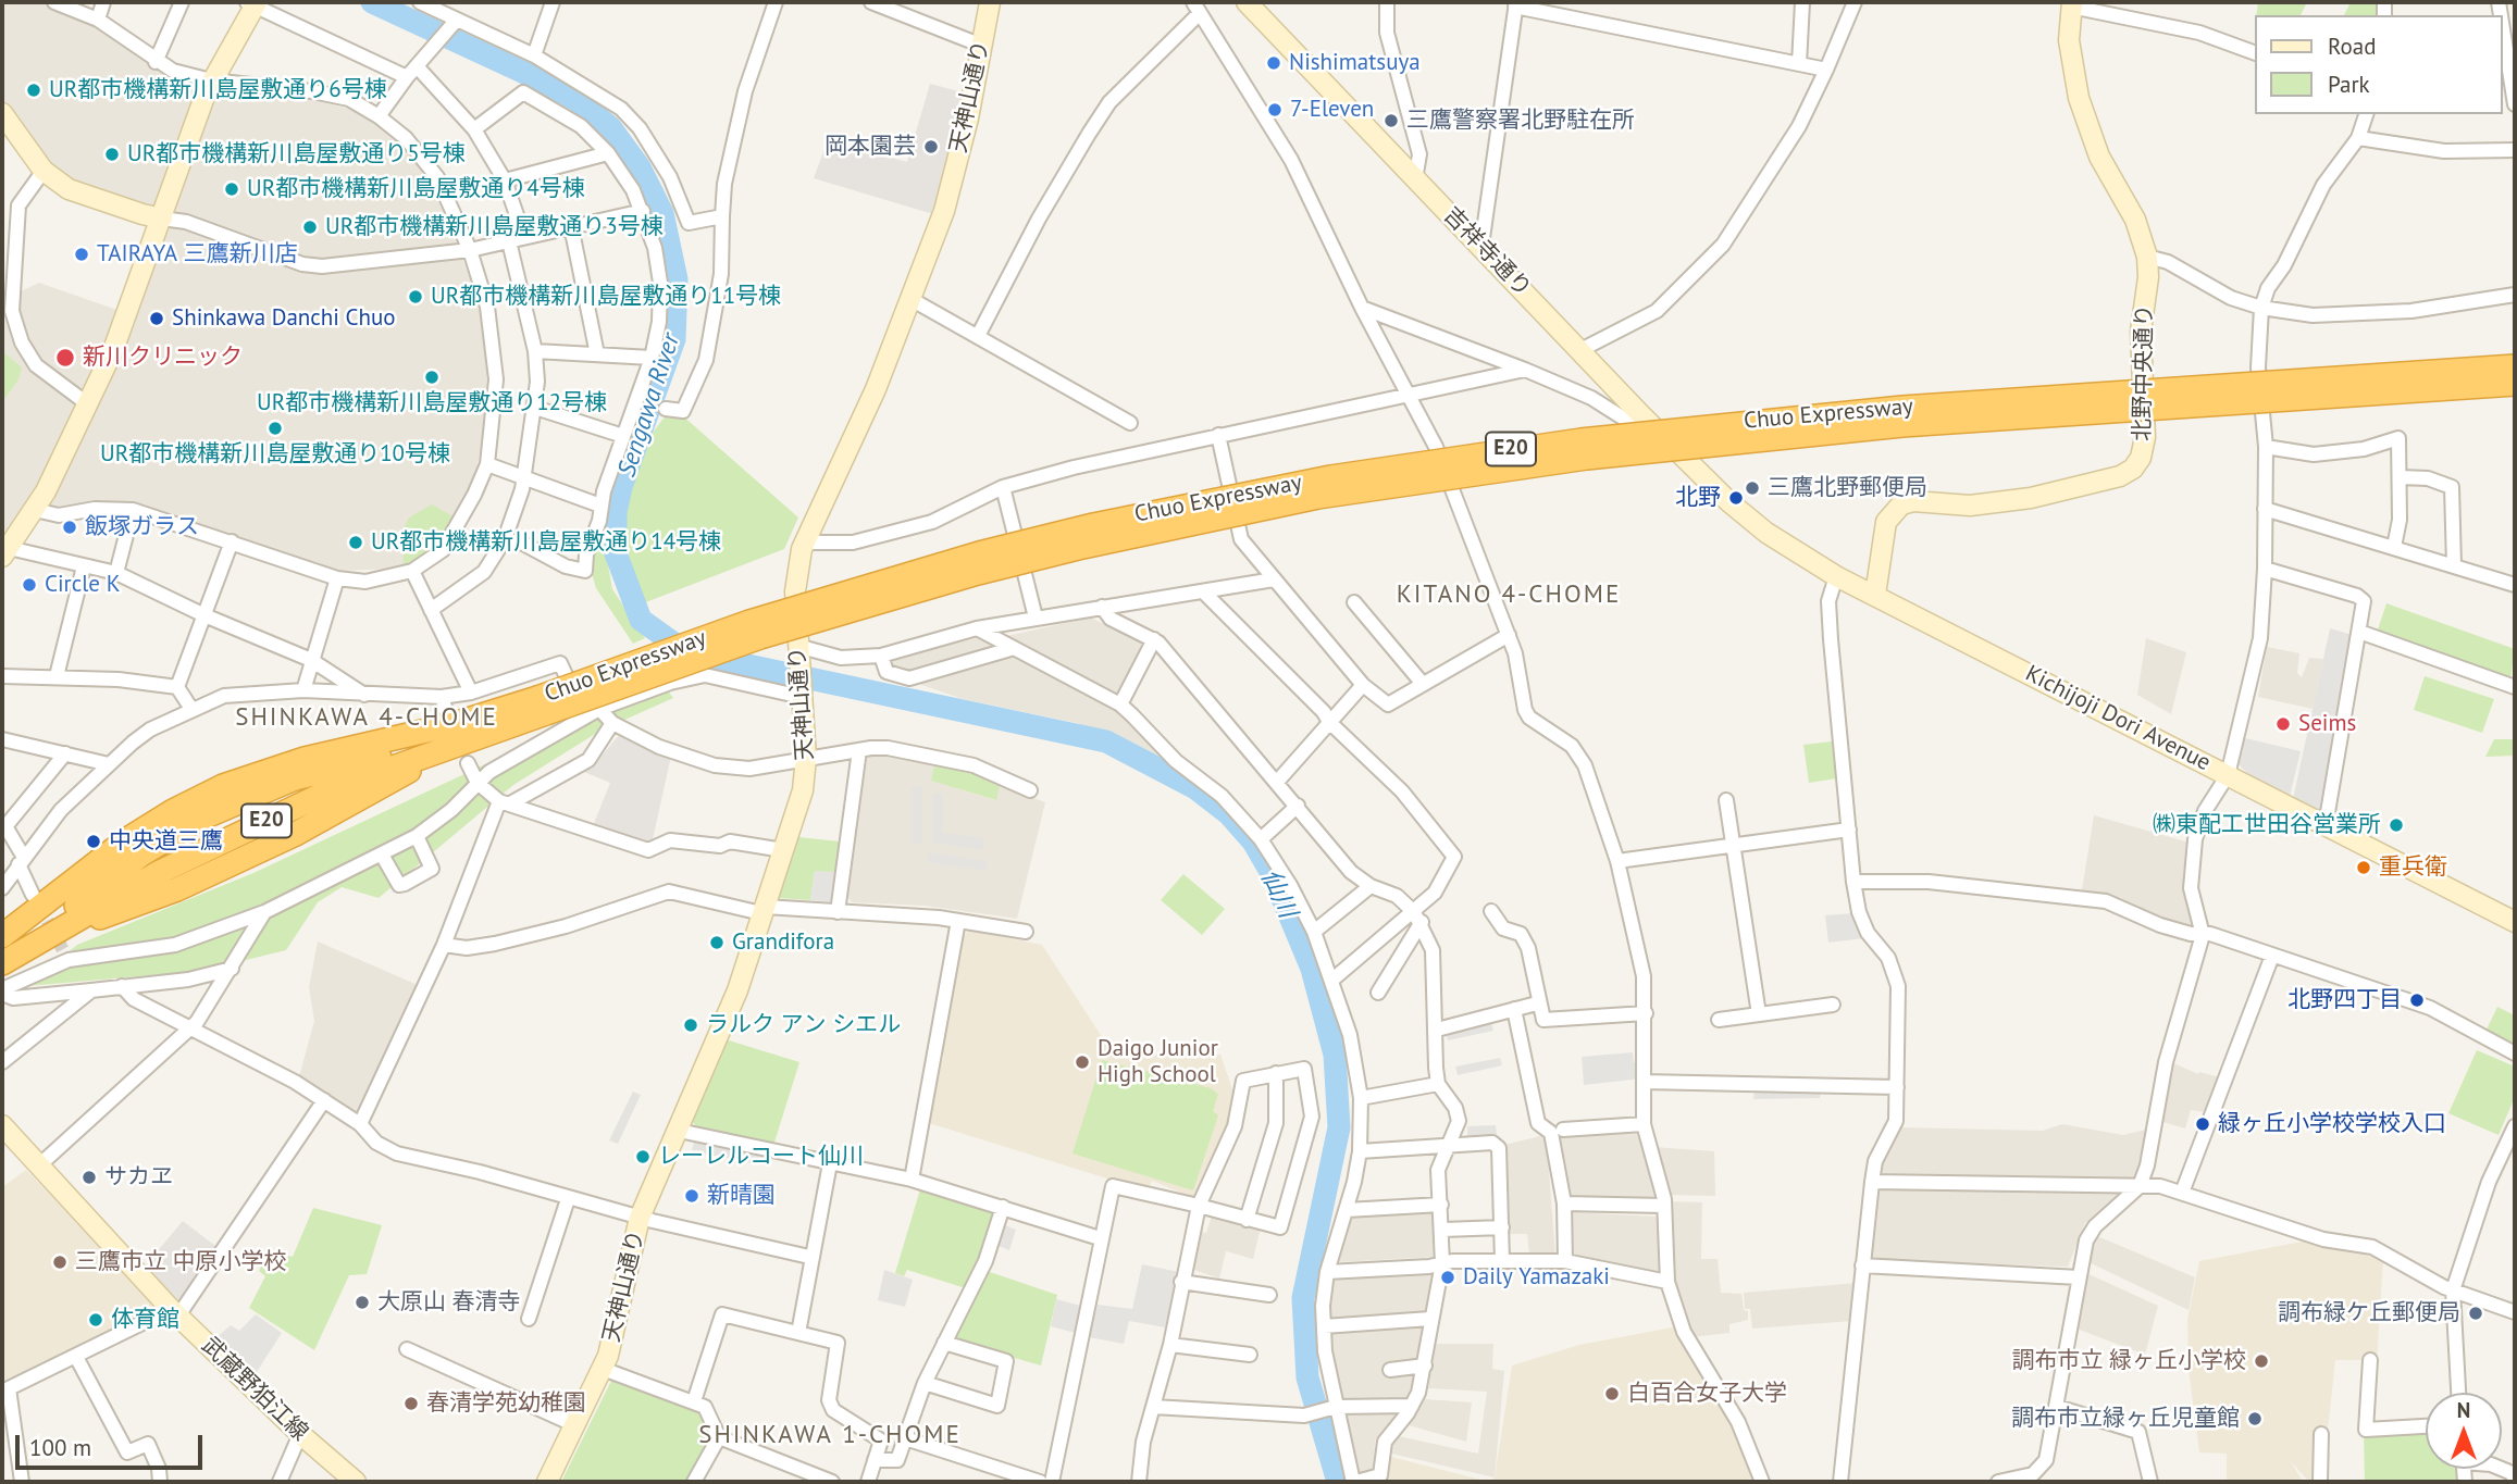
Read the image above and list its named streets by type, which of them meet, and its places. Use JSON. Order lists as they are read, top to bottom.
{
  "streets": {
    "highway": ["Chuo Expressway", "E20"],
    "street": [
      "天神山通り",
      "吉祥寺通り",
      "北野中央通り",
      "Kichijoji Dori Avenue",
      "武蔵野狛江線"
    ]
  },
  "crossings": [
    ["吉祥寺通り", "Kichijoji Dori Avenue"],
    ["北野中央通り", "Kichijoji Dori Avenue"]
  ],
  "districts": ["KITANO 4-CHOME", "SHINKAWA 4-CHOME", "SHINKAWA 1-CHOME"],
  "water": ["Sengawa River", "仙川"],
  "places": [
    "Nishimatsuya",
    "UR都市機構新川島屋敷通り6号棟",
    "7-Eleven",
    "三鷹警察署北野駐在所",
    "岡本園芸",
    "UR都市機構新川島屋敷通り5号棟",
    "UR都市機構新川島屋敷通り4号棟",
    "UR都市機構新川島屋敷通り3号棟",
    "TAIRAYA 三鷹新川店",
    "UR都市機構新川島屋敷通り11号棟",
    "Shinkawa Danchi Chuo",
    "新川クリニック",
    "UR都市機構新川島屋敷通り12号棟",
    "UR都市機構新川島屋敷通り10号棟",
    "三鷹北野郵便局",
    "北野",
    "飯塚ガラス",
    "UR都市機構新川島屋敷通り14号棟",
    "Circle K",
    "Seims",
    "㈱東配工世田谷営業所",
    "中央道三鷹",
    "重兵衛",
    "Grandifora",
    "北野四丁目",
    "ラルク アン シエル",
    "Daigo Junior High School",
    "緑ヶ丘小学校学校入口",
    "レーレルコート仙川",
    "サカヱ",
    "新晴園",
    "三鷹市立 中原小学校",
    "Daily Yamazaki",
    "大原山 春清寺",
    "調布緑ケ丘郵便局",
    "体育館",
    "調布市立 緑ヶ丘小学校",
    "白百合女子大学",
    "春清学苑幼稚園",
    "調布市立緑ヶ丘児童館"
  ],
  "legend": ["Road", "Park"],
  "scale_bar": "100 m",
  "north": "top"
}
